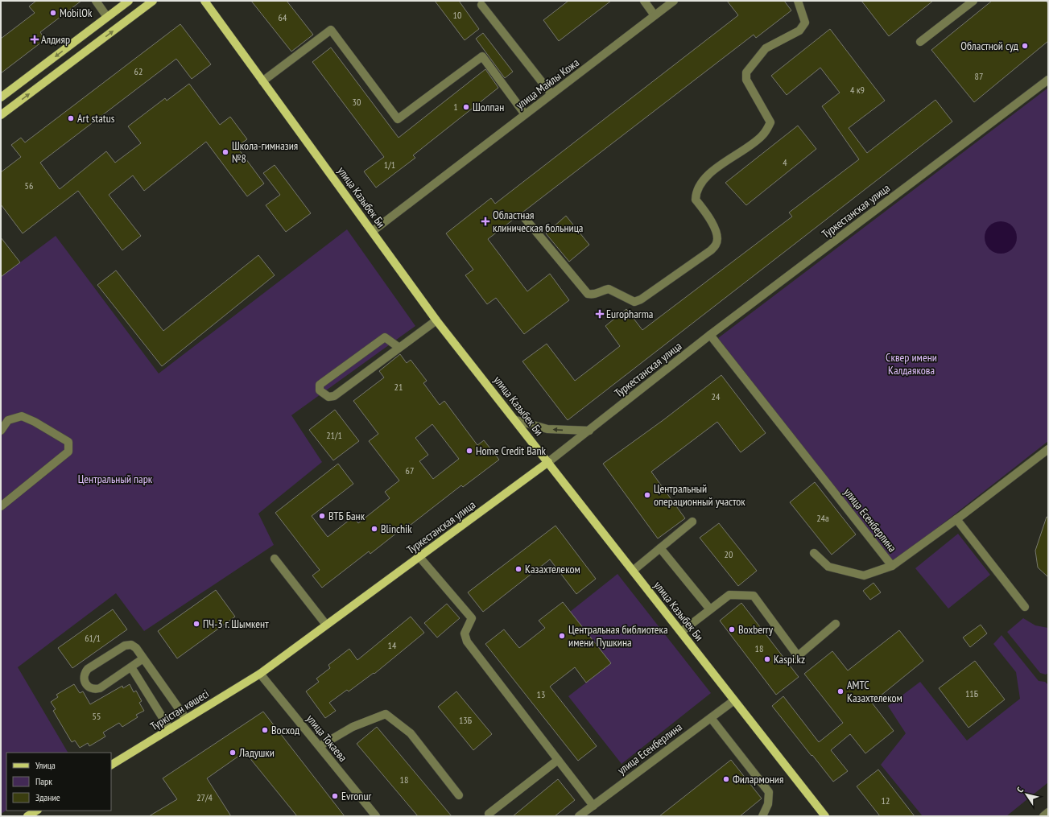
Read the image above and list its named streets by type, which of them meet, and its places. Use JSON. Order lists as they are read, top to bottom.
{
  "streets": {
    "main road": ["улица Казыбек Би", "Туркестанская улица", "Түркістан көшесі"],
    "street": ["улица Майлы Кожа", "улица Есенберлина", "улица Токаева"]
  },
  "crossings": [
    ["улица Майлы Кожа", "улица Казыбек Би"],
    ["улица Казыбек Би", "Туркестанская улица"],
    ["улица Казыбек Би", "улица Есенберлина"],
    ["Туркестанская улица", "улица Есенберлина"],
    ["Туркестанская улица", "Түркістан көшесі"],
    ["Туркестанская улица", "улица Токаева"],
    ["Түркістан көшесі", "улица Токаева"]
  ],
  "parks": ["Сквер имени Калдаякова", "Центральный парк"],
  "places": {
    "other": [
      "MobilOk",
      "Областной суд",
      "Шолпан",
      "Art status",
      "Школа-гимназия №8",
      "Home Credit Bank",
      "Центральный операционный участок",
      "ВТБ Банк",
      "Blinchik",
      "Казахтелеком",
      "ПЧ-3 г. Шымкент",
      "Boxberry",
      "Центральная библиотека имени Пушкина",
      "Kaspi.kz",
      "АМТС Казахтелеком",
      "Восход",
      "Ладушки",
      "Филармония",
      "Evronur"
    ],
    "health": ["Алдияр", "Областная клиническая больница", "Europharma"]
  },
  "house_numbers": [
    "10",
    "64",
    "62",
    "87",
    "4 к9",
    "30",
    "1",
    "4",
    "1/1",
    "56",
    "21",
    "24",
    "21/1",
    "67",
    "24а",
    "20",
    "61/1",
    "14",
    "18",
    "11Б",
    "13",
    "55",
    "13Б",
    "18",
    "27/4",
    "12"
  ],
  "legend": ["Улица", "Парк", "Здание"],
  "north": "top left"
}
